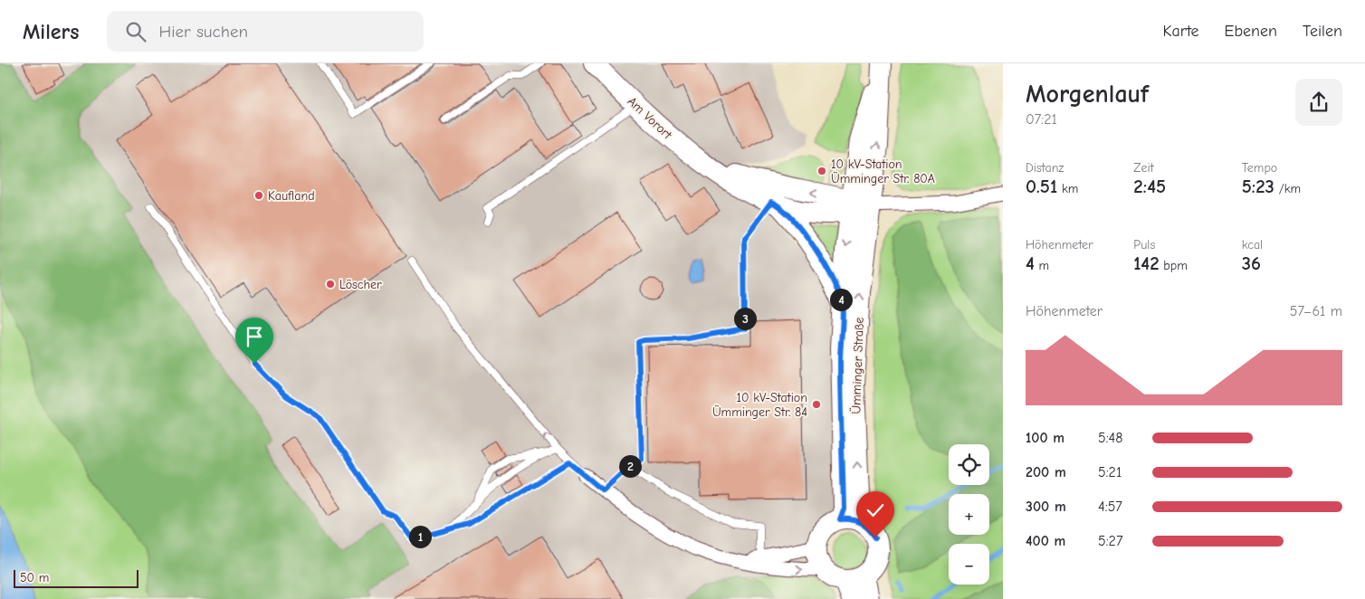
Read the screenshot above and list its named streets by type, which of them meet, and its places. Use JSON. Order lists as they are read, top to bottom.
{
  "streets": {
    "main road": ["Am Vorort", "Ümminger Straße"]
  },
  "crossings": [
    ["Am Vorort", "Ümminger Straße"]
  ],
  "places": [
    "10 kV-Station Ümminger Str. 80A",
    "Kaufland",
    "Löscher",
    "10 kV-Station Ümminger Str. 84"
  ],
  "scale_bar": "50 m",
  "page": {
    "header": "Milers",
    "search": "Hier suchen",
    "nav": ["Karte", "Ebenen", "Teilen"],
    "heading": ["Morgenlauf", "07:21"],
    "stats": [
      ["Distanz", "0.51 km"],
      ["Zeit", "2:45"],
      ["Tempo", "5:23 /km"],
      ["Höhenmeter", "4 m"],
      ["Puls", "142 bpm"],
      ["kcal", "36"]
    ],
    "pins": [
      "4",
      "3",
      "2",
      "1"
    ],
    "chart": ["Höhenmeter", "57–61 m"],
    "list": [
      {
        "name": "100 m",
        "note": "5:48"
      },
      {
        "name": "200 m",
        "note": "5:21"
      },
      {
        "name": "300 m",
        "note": "4:57"
      },
      {
        "name": "400 m",
        "note": "5:27"
      }
    ],
    "map_buttons": ["+", "−"],
    "scale": "50 m"
  }
}
